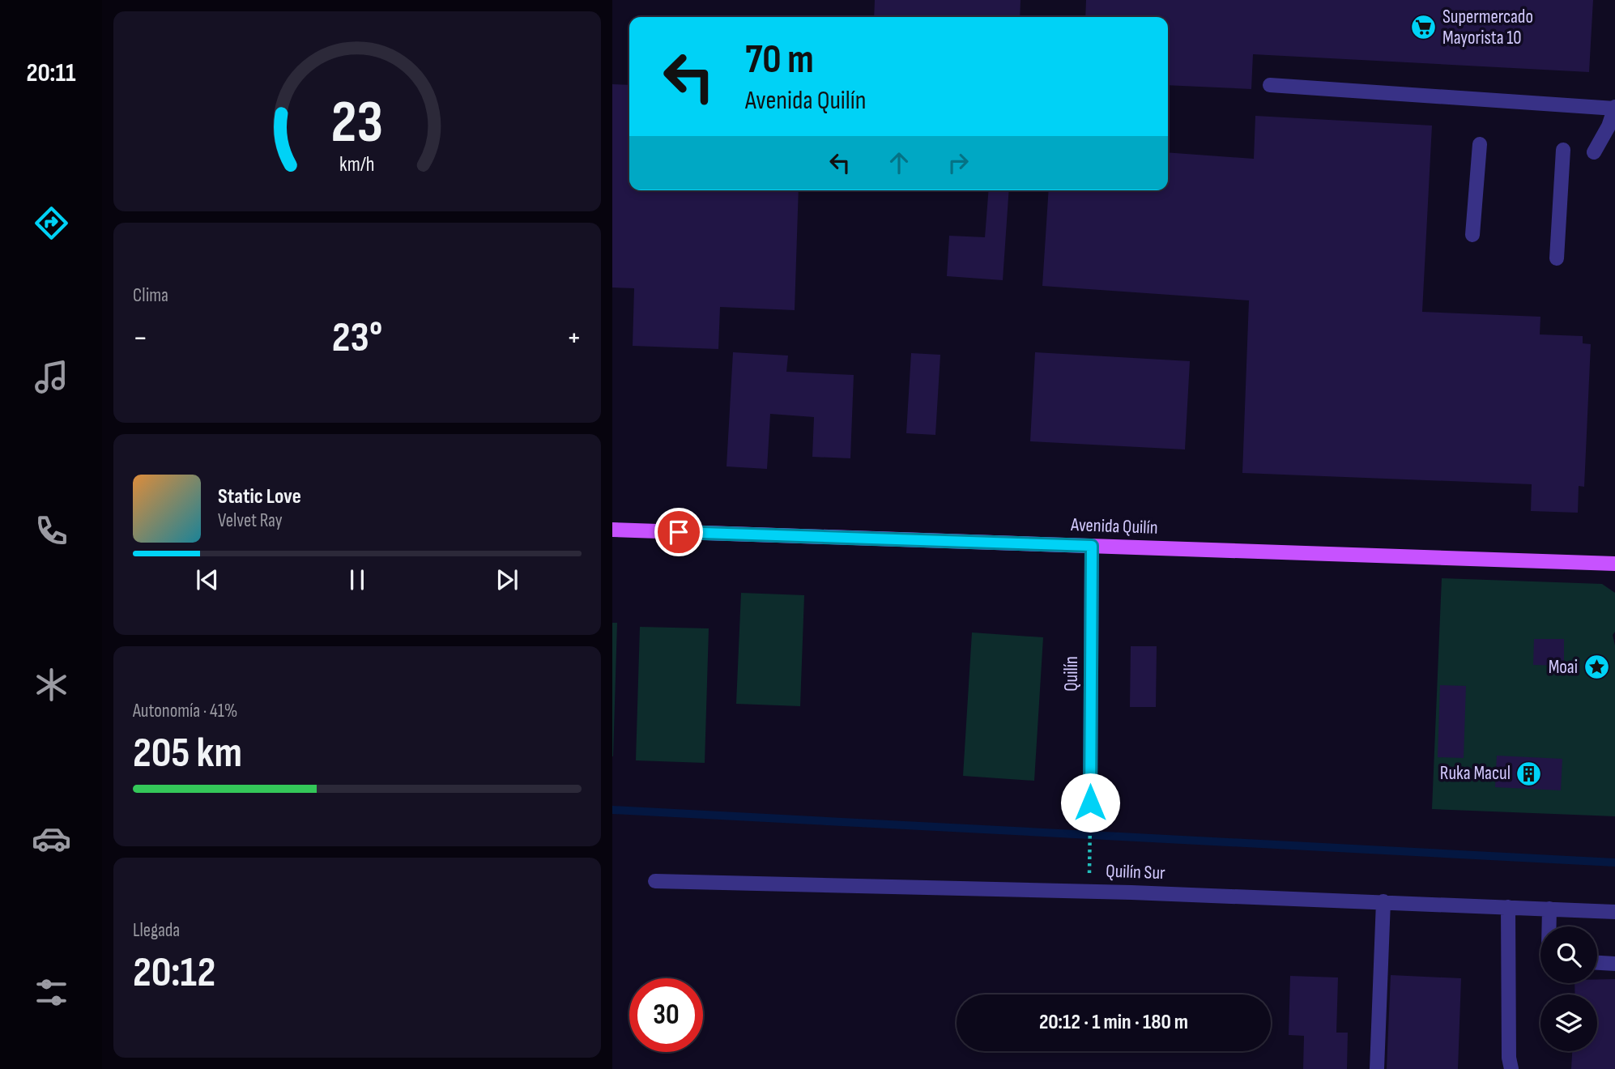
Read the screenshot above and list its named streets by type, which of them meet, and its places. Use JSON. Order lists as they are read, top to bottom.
{
  "streets": {
    "main road": ["Avenida Quilín"],
    "street": ["Quilín", "Quilín Sur"]
  },
  "crossings": [
    ["Avenida Quilín", "Quilín"]
  ],
  "places": {
    "supermarket": ["Supermercado Mayorista 10"],
    "place": ["Moai"],
    "building": ["Ruka Macul"]
  },
  "page": {
    "tabs": "20:11",
    "turn": ["70 m", "Avenida Quilín"],
    "tile": [
      "Clima",
      ["Autonomía · 41%", "205 km"],
      ["Llegada", "20:12"]
    ],
    "heat": ["−", "23°", "+"],
    "song": ["Static Love", "Velvet Ray"],
    "limit": "30",
    "trip": "20:12 · 1 min · 180 m",
    "gauge": ["23", "km/h"]
  }
}
